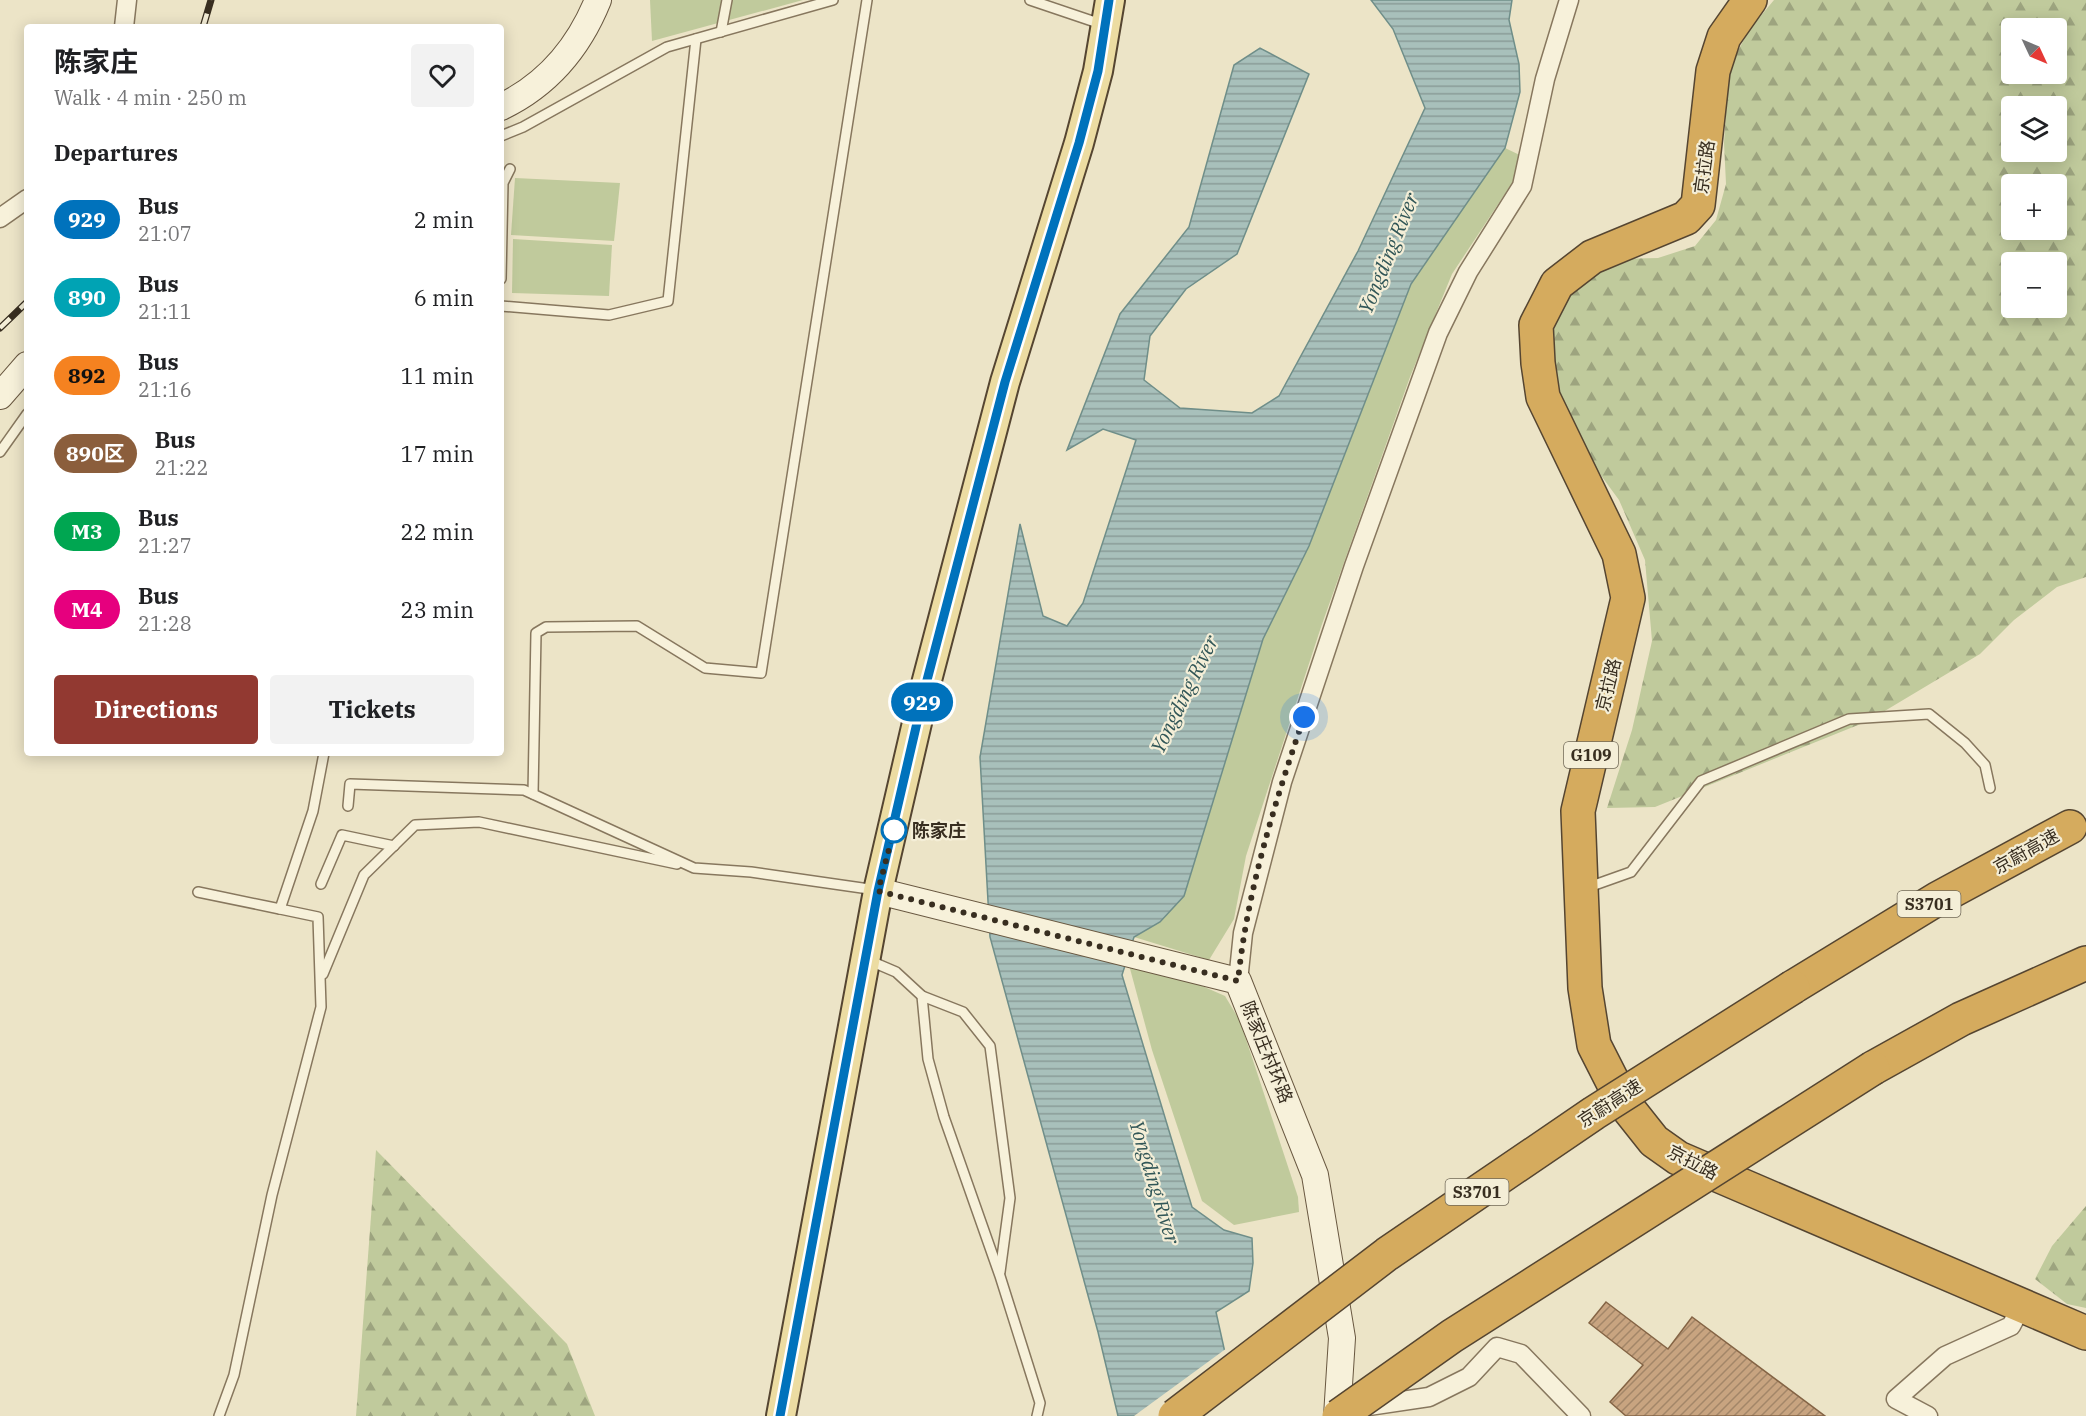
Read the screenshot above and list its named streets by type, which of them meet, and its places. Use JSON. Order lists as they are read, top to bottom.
{
  "streets": {
    "highway": [
      "京拉路",
      "G109",
      "京蔚高速",
      "S3701"
    ],
    "street": ["陈家庄村环路"]
  },
  "water": ["Yongding River"],
  "places": ["陈家庄"],
  "lines": ["bus line 929"],
  "north": "bottom right",
  "page": {
    "on_map": "929",
    "map_buttons": ["+", "−"],
    "heading": [
      ["陈家庄", "Walk · 4 min · 250 m"],
      "Departures"
    ],
    "list": [
      {
        "mark": "929",
        "name": "Bus",
        "note": "21:07",
        "value": "2 min"
      },
      {
        "mark": "890",
        "name": "Bus",
        "note": "21:11",
        "value": "6 min"
      },
      {
        "mark": "892",
        "name": "Bus",
        "note": "21:16",
        "value": "11 min"
      },
      {
        "mark": "890区",
        "name": "Bus",
        "note": "21:22",
        "value": "17 min"
      },
      {
        "mark": "M3",
        "name": "Bus",
        "note": "21:27",
        "value": "22 min"
      },
      {
        "mark": "M4",
        "name": "Bus",
        "note": "21:28",
        "value": "23 min"
      }
    ],
    "buttons": ["Directions", "Tickets"]
  }
}
